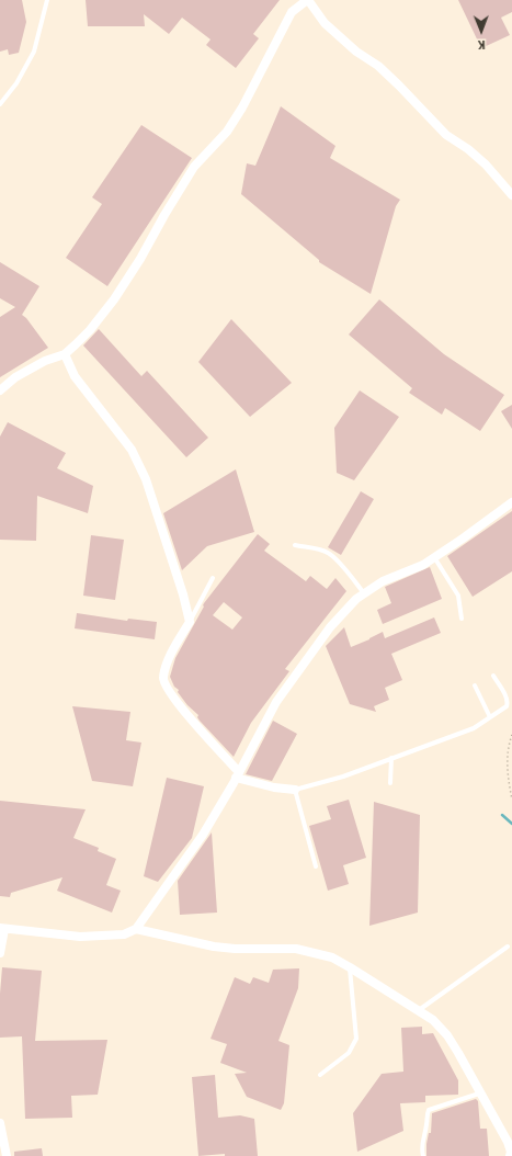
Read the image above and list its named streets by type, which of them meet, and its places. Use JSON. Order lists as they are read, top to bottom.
{
  "north": "bottom"
}
